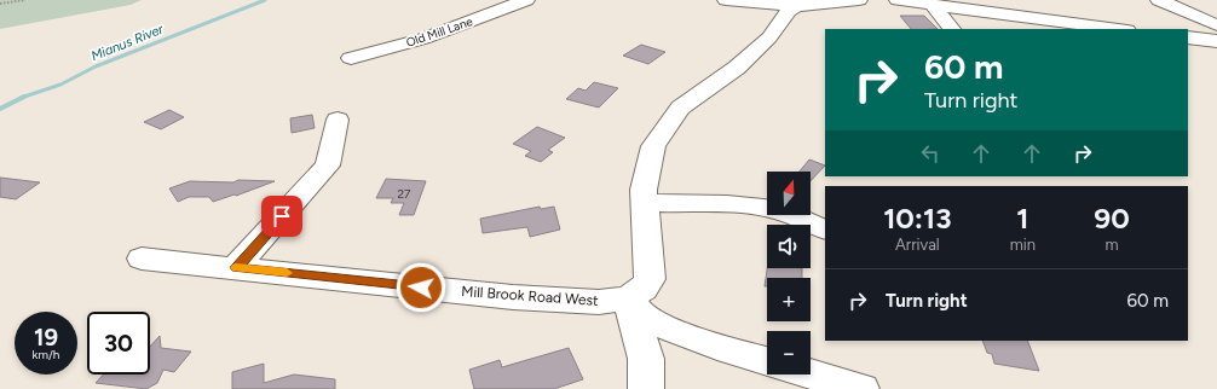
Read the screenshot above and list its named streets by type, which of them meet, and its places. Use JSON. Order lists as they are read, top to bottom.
{
  "streets": {
    "street": ["Old Mill Lane", "Mill Brook Road West"]
  },
  "water": ["Mianus River"],
  "house_numbers": ["27"],
  "north": "top",
  "page": {
    "turn": ["60 m", "Turn right"],
    "map_buttons": ["+", "−"],
    "eta": [
      "10:13",
      "Arrival",
      "1",
      "min",
      "90",
      "m"
    ],
    "list": [
      {
        "name": "Turn right",
        "value": "60 m"
      }
    ],
    "speed": "19 km/h",
    "limit": "30"
  }
}
